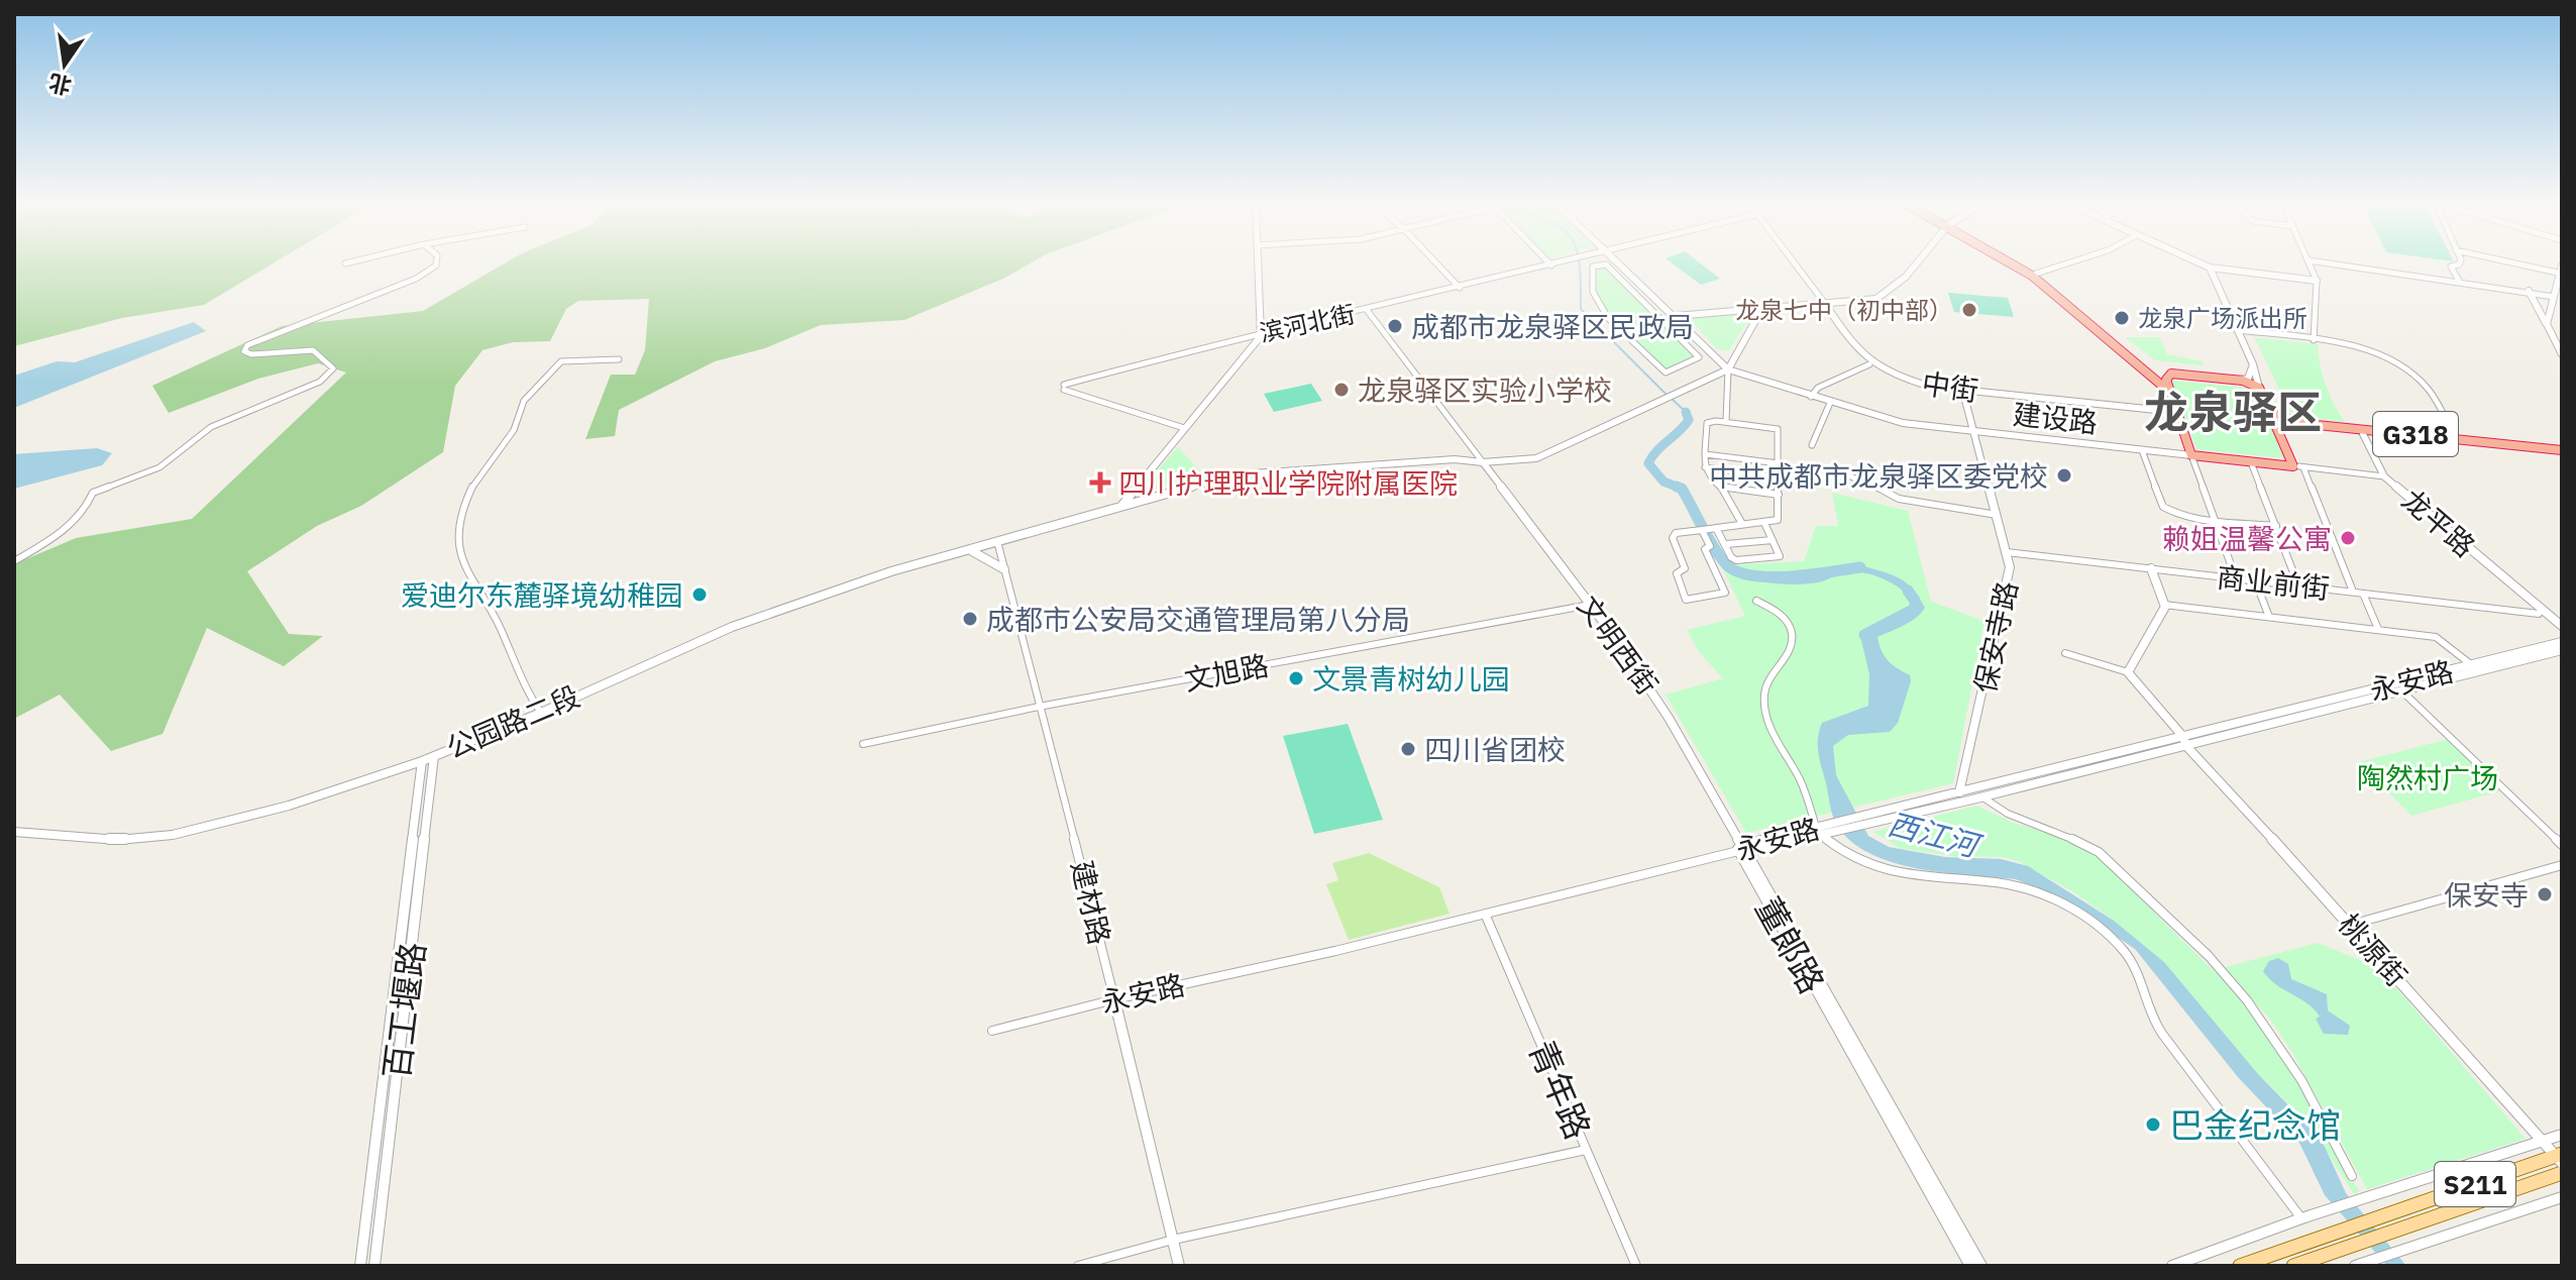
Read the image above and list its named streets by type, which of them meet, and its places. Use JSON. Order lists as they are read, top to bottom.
{
  "streets": {
    "highway": ["建设路", "G318"],
    "main road": ["S211"],
    "street": [
      "滨河北街",
      "中街",
      "龙平路",
      "商业前街",
      "保安寺路",
      "文明西街",
      "文旭路",
      "永安路",
      "公园路二段",
      "建材路",
      "董郞路",
      "桃源街",
      "百工堰路",
      "青年路"
    ]
  },
  "crossings": [
    ["中街", "保安寺路"],
    ["建设路", "龙平路"],
    ["建设路", "保安寺路"],
    ["建设路", "公园路二段"],
    ["G318", "龙平路"],
    ["龙平路", "商业前街"],
    ["商业前街", "保安寺路"],
    ["文明西街", "文旭路"],
    ["文明西街", "永安路"],
    ["文明西街", "公园路二段"],
    ["文明西街", "董郞路"],
    ["文旭路", "建材路"],
    ["永安路", "建材路"],
    ["永安路", "董郞路"],
    ["永安路", "青年路"],
    ["公园路二段", "建材路"],
    ["公园路二段", "百工堰路"],
    ["桃源街", "S211"]
  ],
  "districts": ["龙泉驿区"],
  "water": ["西江河"],
  "parks": ["陶然村广场"],
  "places": {
    "other": [
      "龙泉七中（初中部）",
      "龙泉广场派出所",
      "成都市龙泉驿区民政局",
      "龙泉驿区实验小学校",
      "中共成都市龙泉驿区委党校",
      "赖姐温馨公寓",
      "爱迪尔东麓驿境幼稚园",
      "成都市公安局交通管理局第八分局",
      "文景青树幼儿园",
      "四川省团校",
      "保安寺",
      "巴金纪念馆"
    ],
    "health": ["四川护理职业学院附属医院"]
  },
  "north": "bottom"
}
